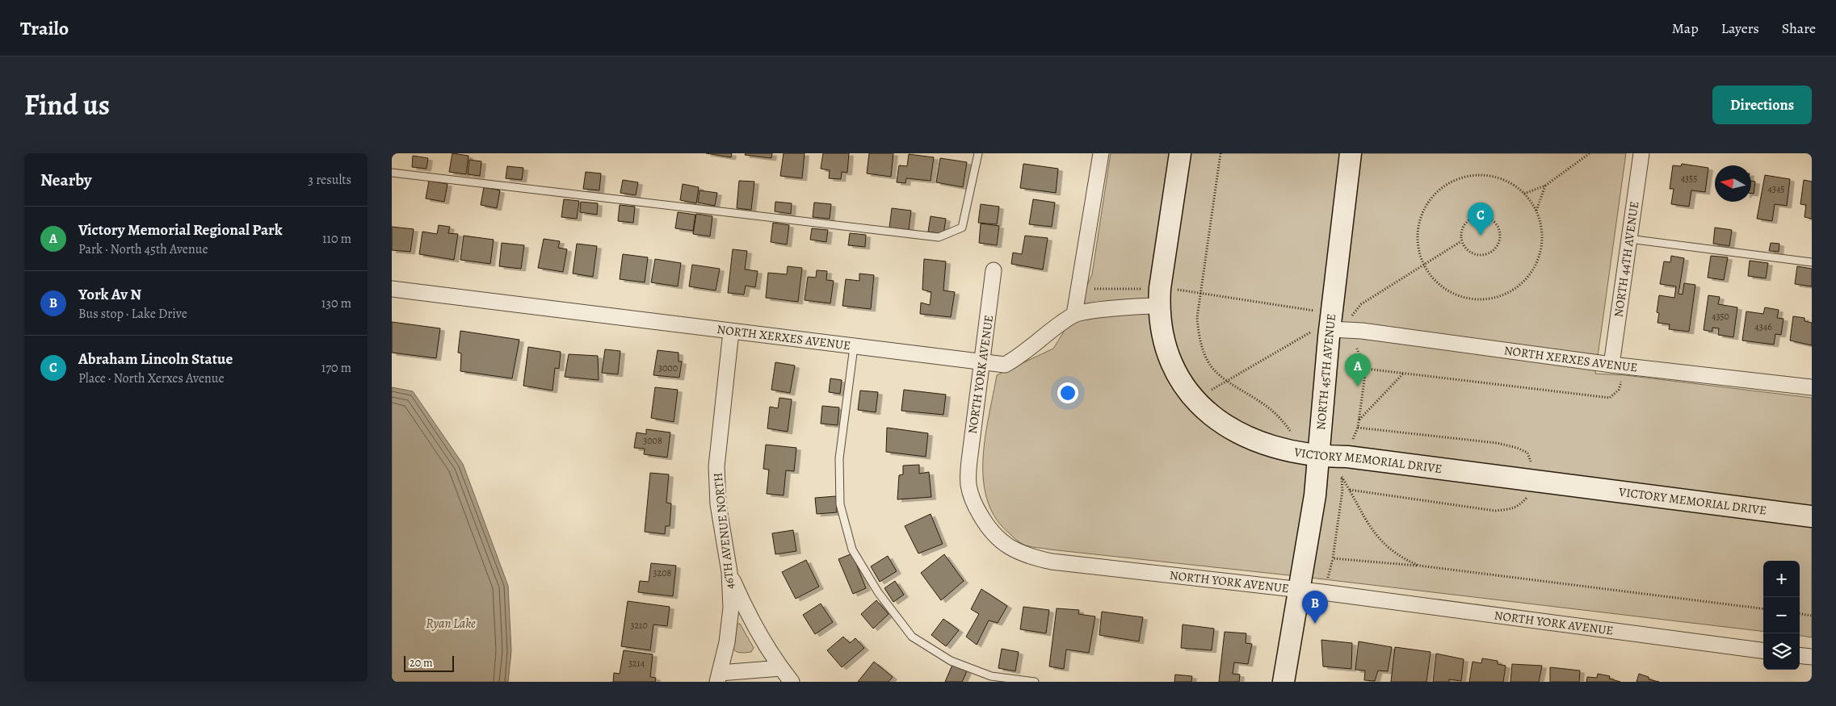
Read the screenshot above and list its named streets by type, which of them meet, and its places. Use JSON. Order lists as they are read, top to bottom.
{
  "streets": {
    "street": [
      "NORTH 44TH AVENUE",
      "NORTH XERXES AVENUE",
      "NORTH 45TH AVENUE",
      "NORTH YORK AVENUE",
      "VICTORY MEMORIAL DRIVE",
      "46TH AVENUE NORTH"
    ]
  },
  "crossings": [
    ["NORTH 44TH AVENUE", "NORTH XERXES AVENUE"],
    ["NORTH XERXES AVENUE", "NORTH 45TH AVENUE"],
    ["NORTH XERXES AVENUE", "NORTH YORK AVENUE"],
    ["NORTH XERXES AVENUE", "VICTORY MEMORIAL DRIVE"],
    ["NORTH XERXES AVENUE", "46TH AVENUE NORTH"],
    ["NORTH 45TH AVENUE", "NORTH YORK AVENUE"],
    ["NORTH 45TH AVENUE", "VICTORY MEMORIAL DRIVE"]
  ],
  "water": ["Ryan Lake"],
  "house_numbers": [
    "4355",
    "4345",
    "4350",
    "4346",
    "3000",
    "3008",
    "3208",
    "3210",
    "3214"
  ],
  "scale_bar": "20 m",
  "north": "left",
  "page": {
    "header": "Trailo",
    "nav": ["Map", "Layers", "Share"],
    "title": "Find us",
    "buttons": "Directions",
    "heading": ["Nearby", "3 results"],
    "pins": ["C", "A", "B"],
    "list": [
      {
        "mark": "A",
        "name": "Victory Memorial Regional Park",
        "note": "Park · North 45th Avenue",
        "value": "110 m"
      },
      {
        "mark": "B",
        "name": "York Av N",
        "note": "Bus stop · Lake Drive",
        "value": "130 m"
      },
      {
        "mark": "C",
        "name": "Abraham Lincoln Statue",
        "note": "Place · North Xerxes Avenue",
        "value": "170 m"
      }
    ],
    "map_buttons": ["+", "−"],
    "scale": "20 m"
  }
}
